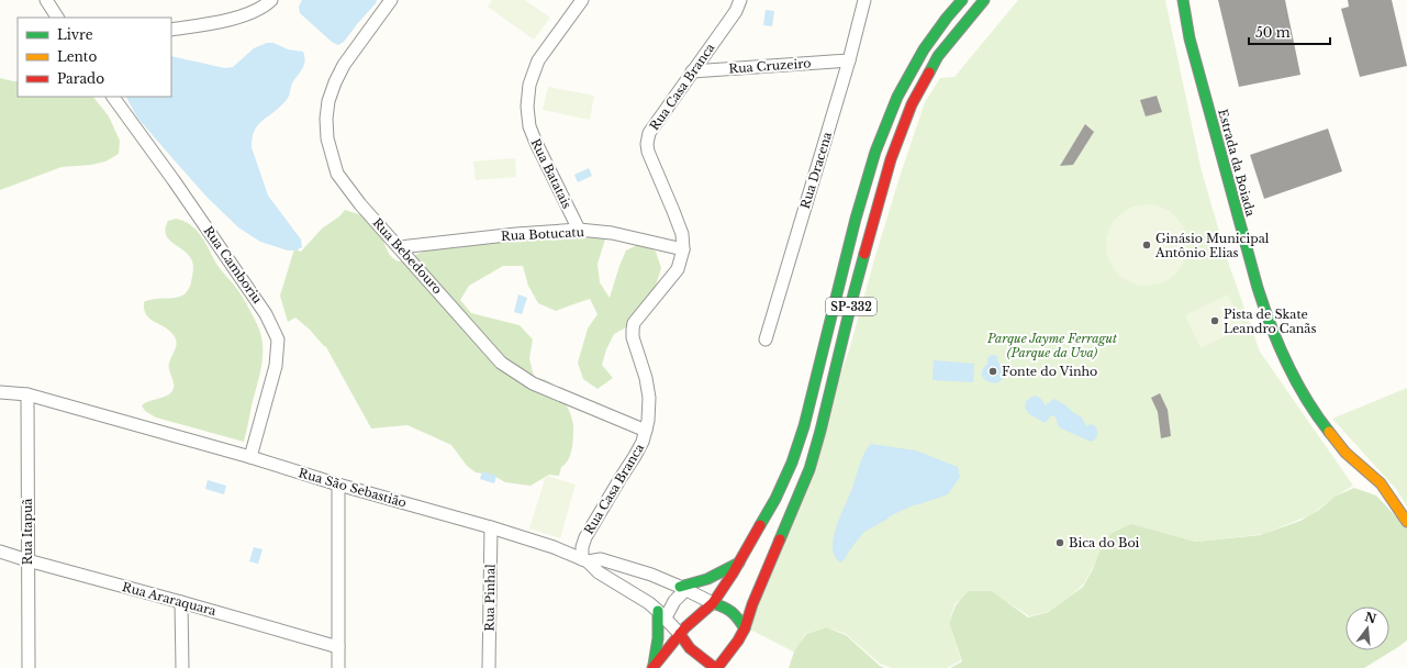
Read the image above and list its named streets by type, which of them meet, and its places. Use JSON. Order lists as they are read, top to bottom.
{
  "streets": {
    "main road": ["Estrada da Boiada", "SP-332"],
    "street": [
      "Rua Cruzeiro",
      "Rua Casa Branca",
      "Rua Dracena",
      "Rua Batatais",
      "Rua Botucatu",
      "Rua Bebedouro",
      "Rua Camboriu",
      "Rua São Sebastião",
      "Rua Itapuã",
      "Rua Pinhal",
      "Rua Araraquara"
    ]
  },
  "crossings": [
    ["Rua Cruzeiro", "Rua Casa Branca"],
    ["Rua Cruzeiro", "Rua Dracena"],
    ["Rua Casa Branca", "Rua Botucatu"],
    ["Rua Casa Branca", "Rua Bebedouro"],
    ["Rua Casa Branca", "Rua São Sebastião"],
    ["Rua Batatais", "Rua Botucatu"],
    ["Rua Botucatu", "Rua Bebedouro"],
    ["Rua Camboriu", "Rua São Sebastião"],
    ["SP-332", "Rua São Sebastião"],
    ["Rua São Sebastião", "Rua Itapuã"],
    ["Rua São Sebastião", "Rua Pinhal"],
    ["Rua Itapuã", "Rua Araraquara"]
  ],
  "parks": ["Parque Jayme Ferragut (Parque da Uva)"],
  "places": [
    "Ginásio Municipal Antônio Elias",
    "Pista de Skate Leandro Canãs",
    "Fonte do Vinho",
    "Bica do Boi"
  ],
  "legend": ["Livre", "Lento", "Parado"],
  "scale_bar": "50 m",
  "north": "top"
}
